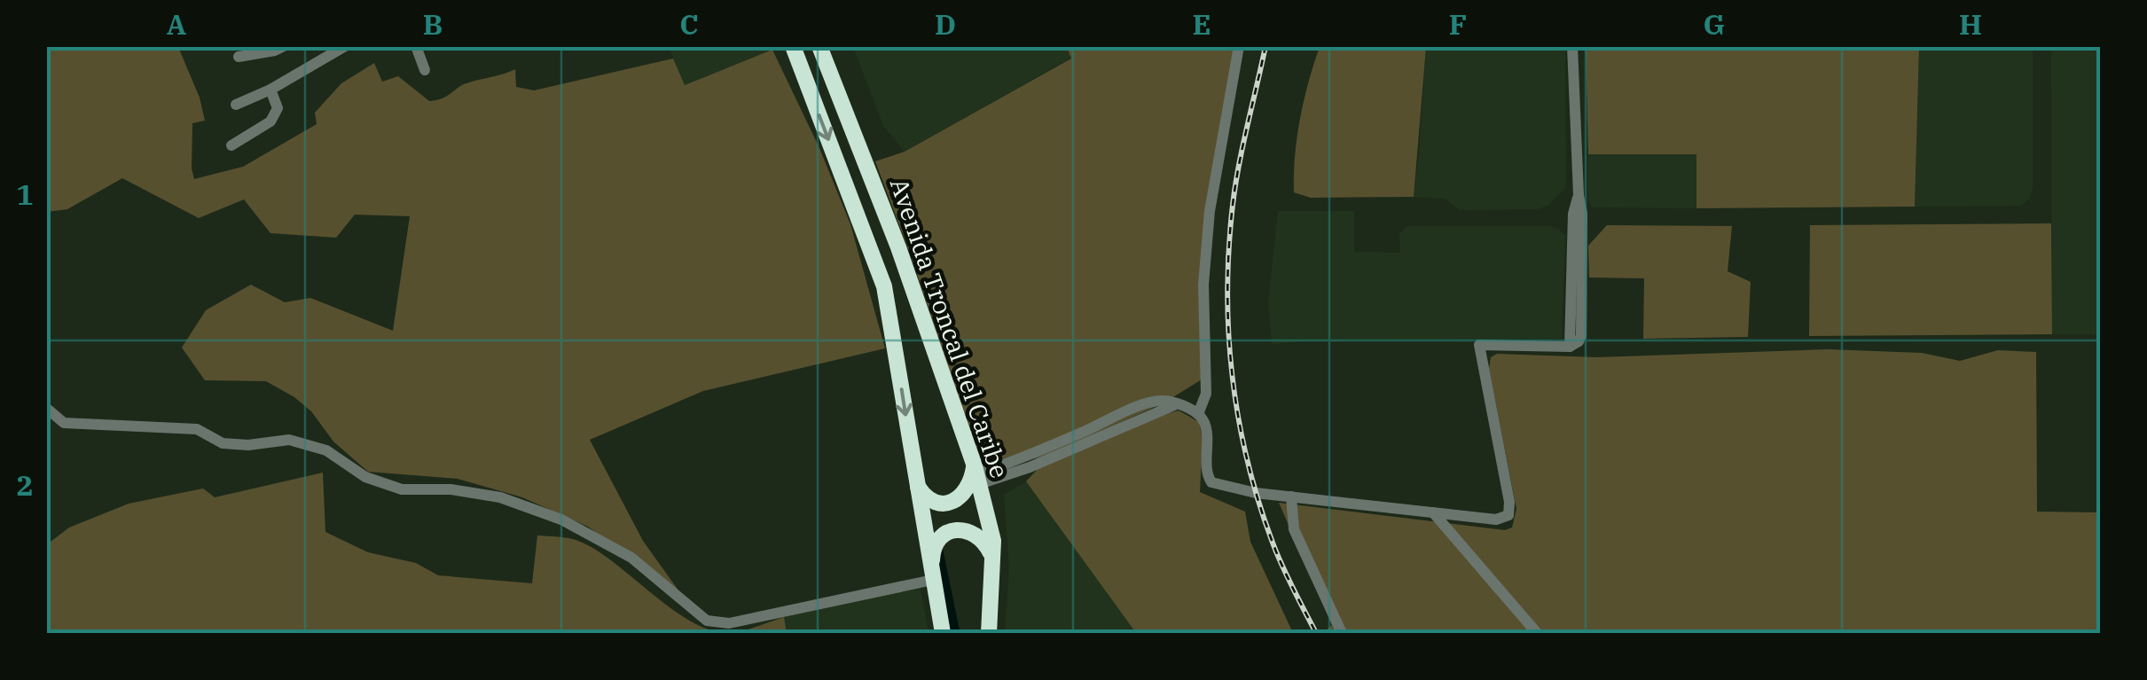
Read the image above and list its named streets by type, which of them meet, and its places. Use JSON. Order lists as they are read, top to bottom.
{
  "streets": {
    "highway": ["Avenida Troncal del Caribe"]
  },
  "grid": {
    "columns": [
      "A",
      "B",
      "C",
      "D",
      "E",
      "F",
      "G",
      "H"
    ],
    "rows": ["1", "2"]
  }
}
